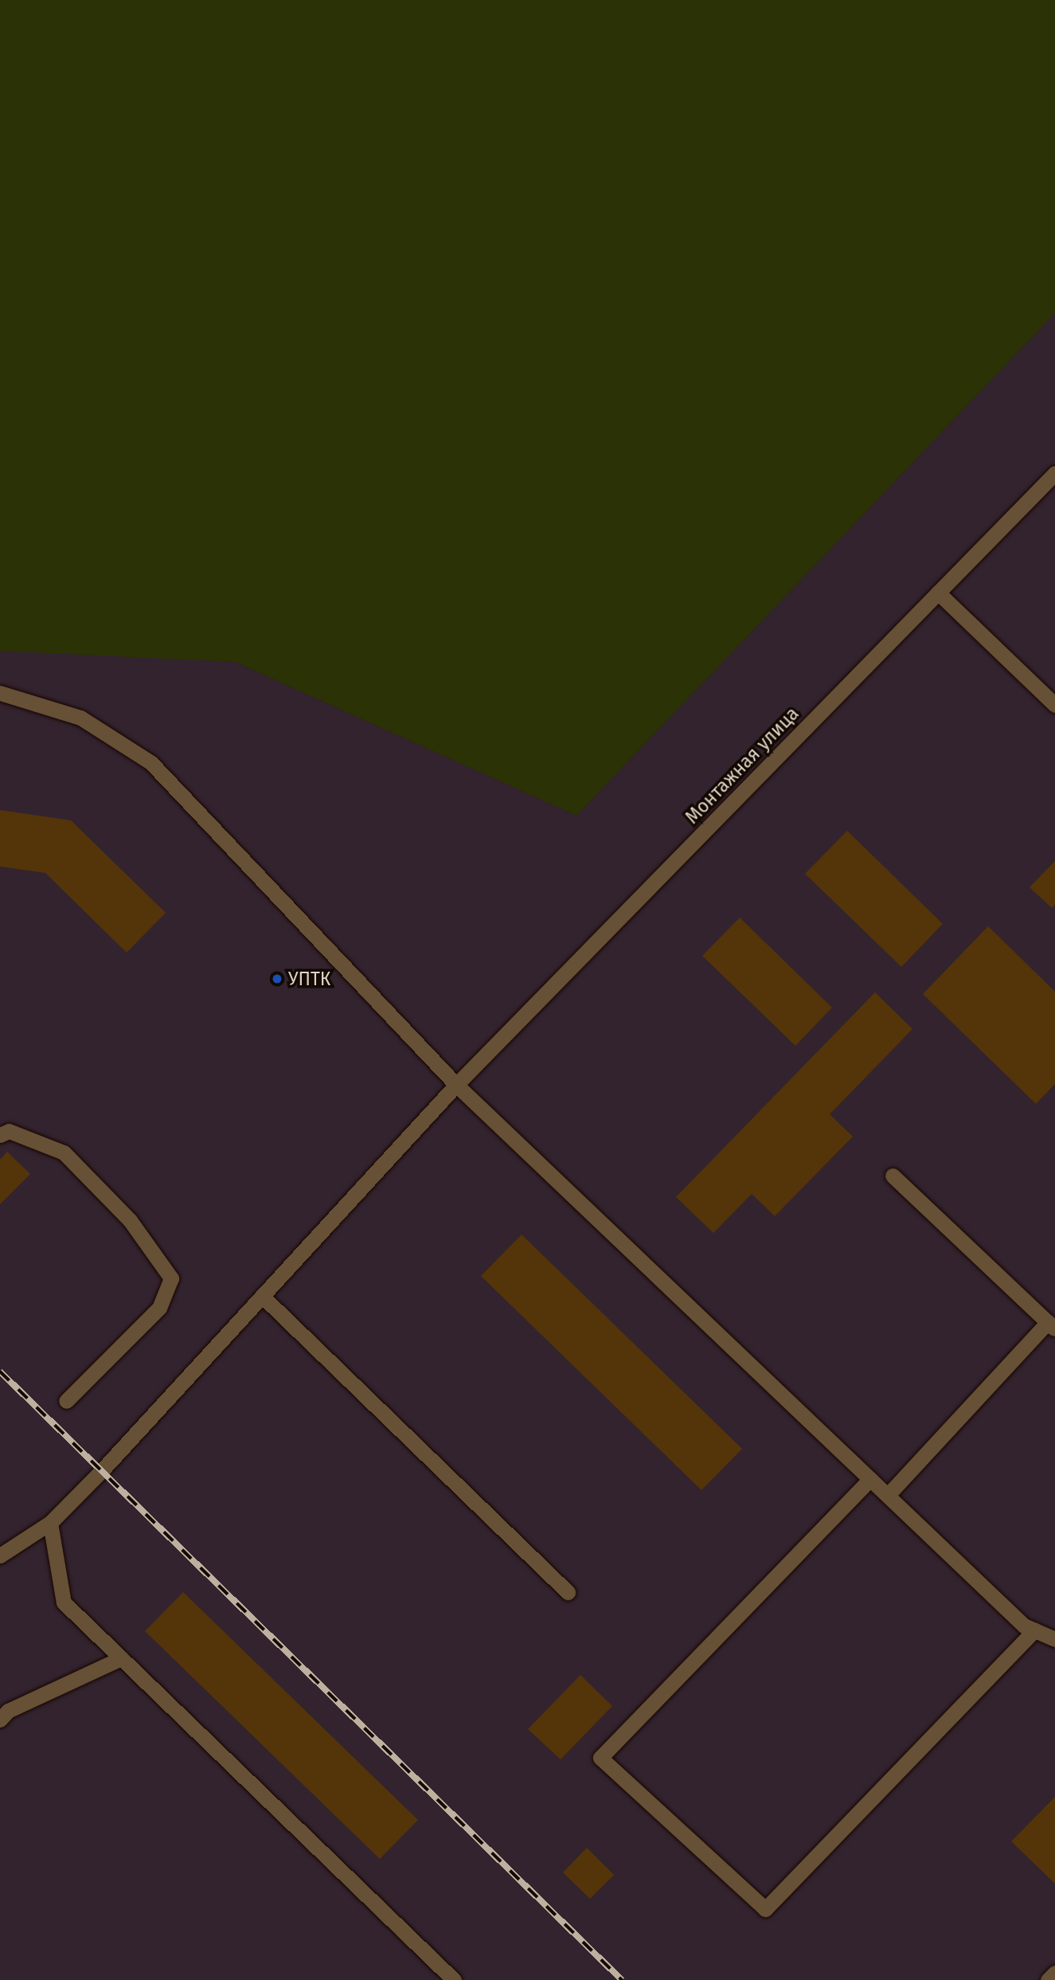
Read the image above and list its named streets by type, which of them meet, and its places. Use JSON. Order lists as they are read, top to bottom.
{
  "streets": {
    "street": ["Монтажная улица"]
  },
  "places": ["УПТК"]
}
